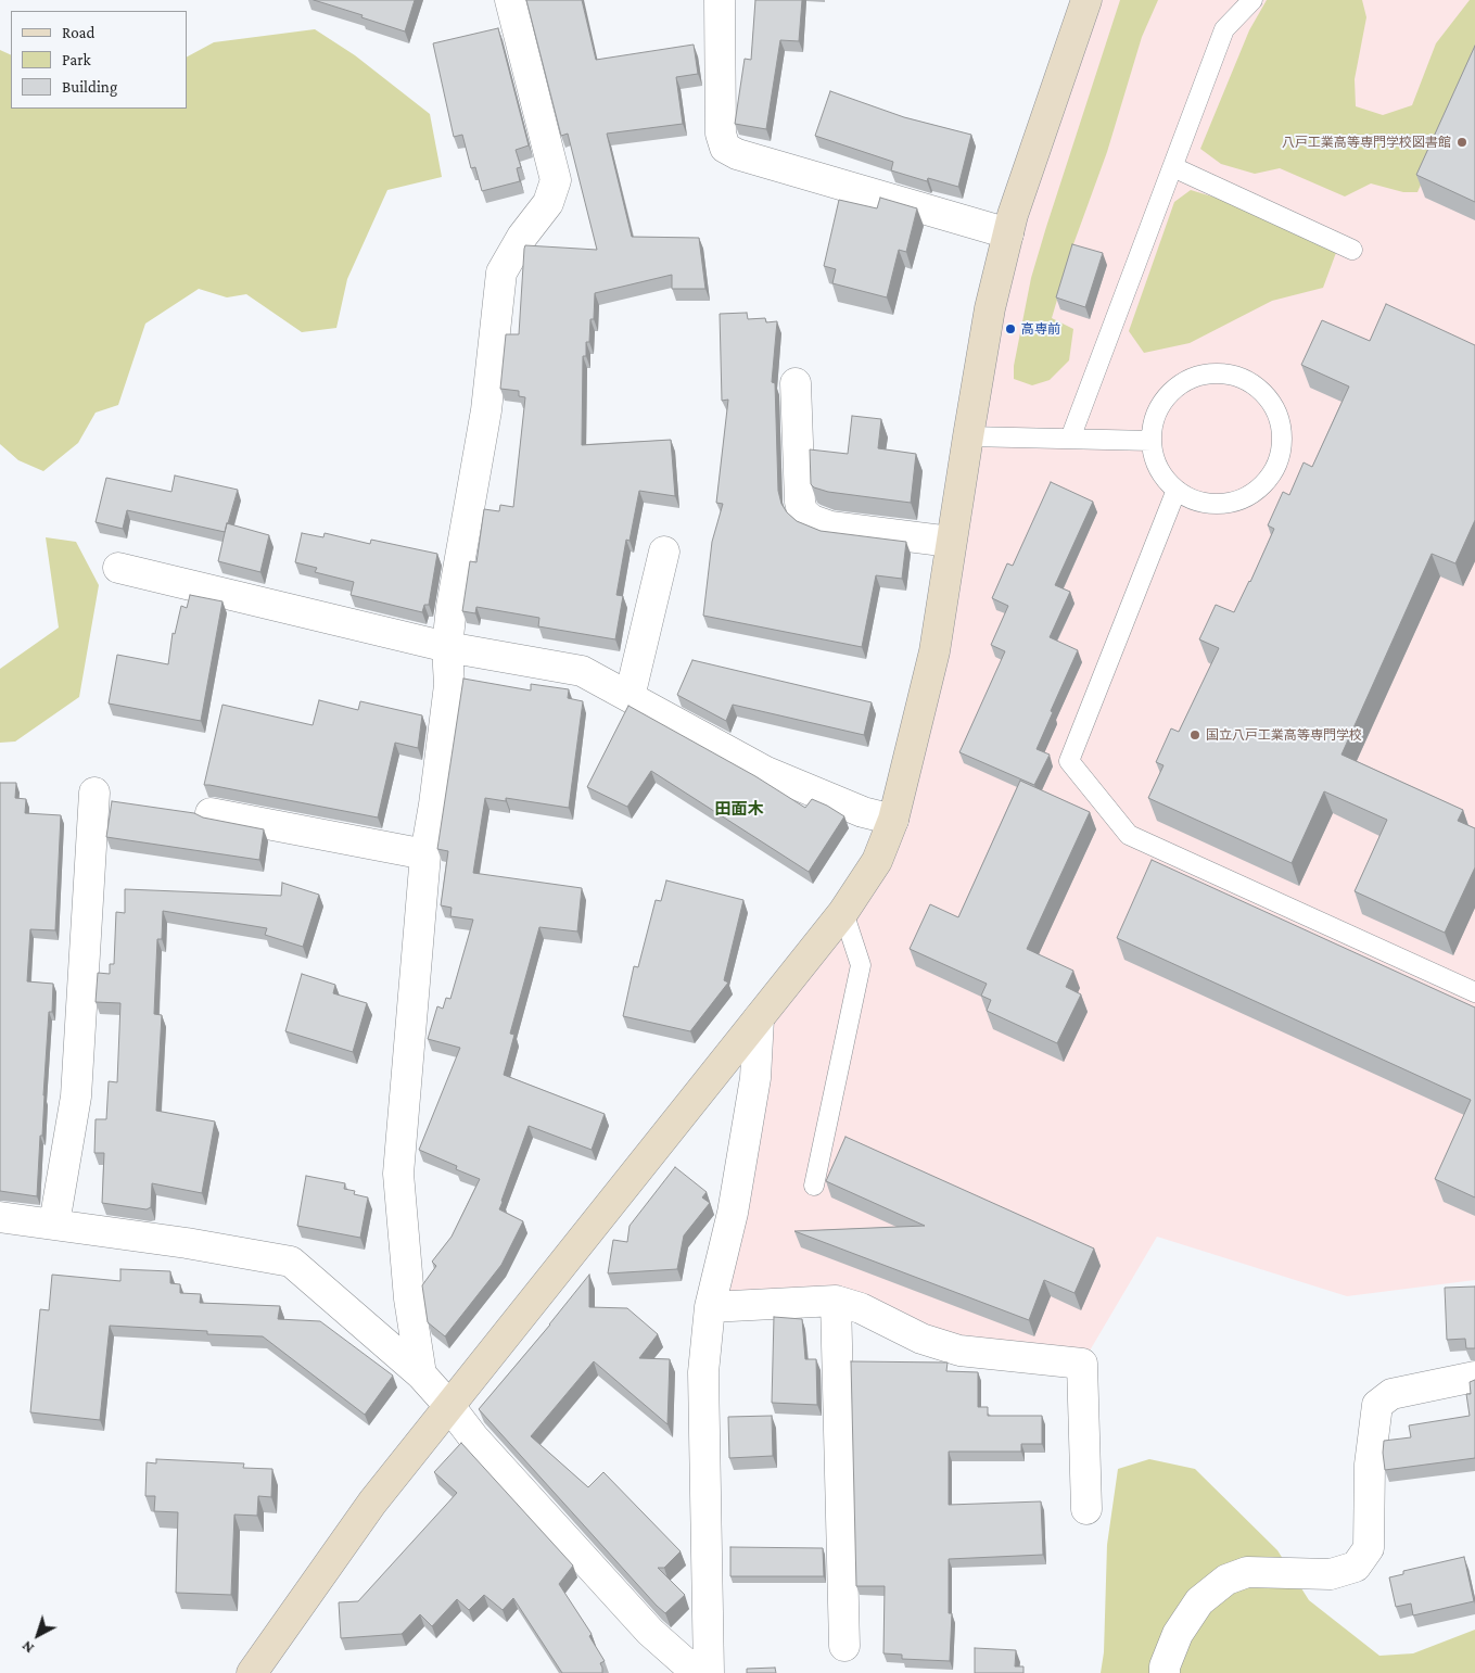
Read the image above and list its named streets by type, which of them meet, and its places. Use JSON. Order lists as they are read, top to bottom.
{
  "districts": ["田面木"],
  "places": ["八戸工業高等専門学校図書館", "高専前", "国立八戸工業高等専門学校"],
  "legend": ["Road", "Park", "Building"],
  "north": "bottom left"
}
